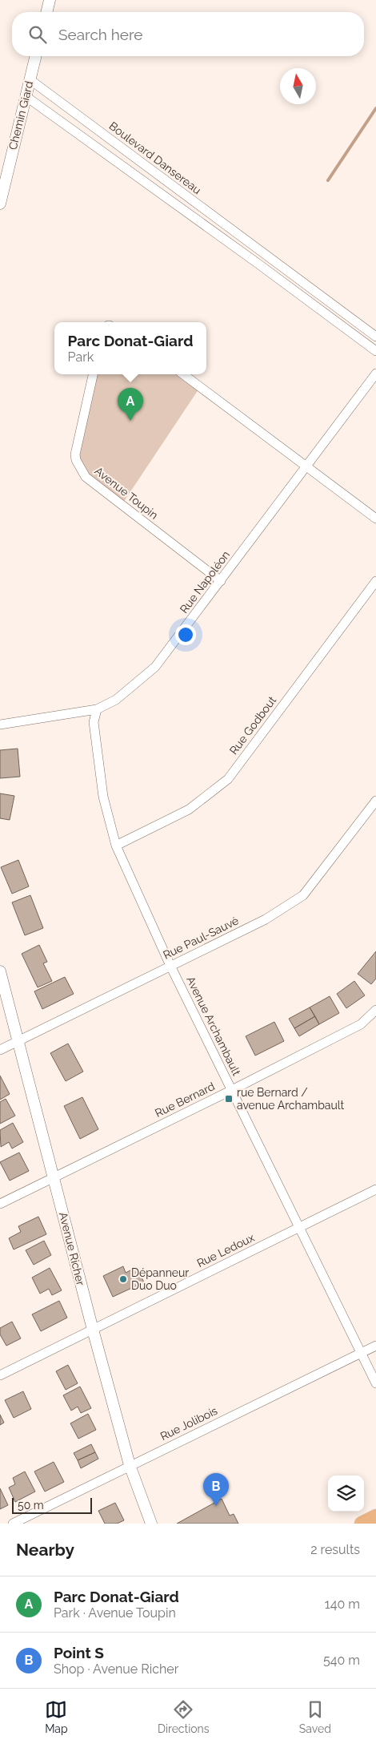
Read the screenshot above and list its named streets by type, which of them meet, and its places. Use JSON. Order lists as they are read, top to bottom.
{
  "streets": {
    "street": [
      "Chemin Giard",
      "Boulevard Dansereau",
      "Avenue Toupin",
      "Rue Napoléon",
      "Rue Godbout",
      "Rue Paul-Sauvé",
      "Avenue Archambault",
      "Rue Bernard",
      "Avenue Richer",
      "Rue Ledoux",
      "Rue Jolibois"
    ]
  },
  "crossings": [
    ["Chemin Giard", "Boulevard Dansereau"],
    ["Avenue Toupin", "Rue Napoléon"],
    ["Rue Napoléon", "Avenue Archambault"],
    ["Rue Godbout", "Avenue Archambault"],
    ["Rue Paul-Sauvé", "Avenue Archambault"],
    ["Rue Paul-Sauvé", "Avenue Richer"],
    ["Avenue Archambault", "Rue Bernard"],
    ["Avenue Archambault", "Rue Ledoux"],
    ["Avenue Archambault", "Rue Jolibois"],
    ["Rue Bernard", "Avenue Richer"],
    ["Avenue Richer", "Rue Ledoux"],
    ["Avenue Richer", "Rue Jolibois"]
  ],
  "places": {
    "transit": ["rue Bernard / avenue Archambault"],
    "other": ["Dépanneur Duo Duo"]
  },
  "scale_bar": "50 m",
  "north": "top",
  "page": {
    "search": "Search here",
    "popup": ["Parc Donat-Giard", "Park"],
    "pins": ["A", "B"],
    "scale": "50 m",
    "heading": ["Nearby", "2 results"],
    "list": [
      {
        "mark": "A",
        "name": "Parc Donat-Giard",
        "note": "Park · Avenue Toupin",
        "value": "140 m"
      },
      {
        "mark": "B",
        "name": "Point S",
        "note": "Shop · Avenue Richer",
        "value": "540 m"
      }
    ],
    "nav": ["Map", "Directions", "Saved"]
  }
}
